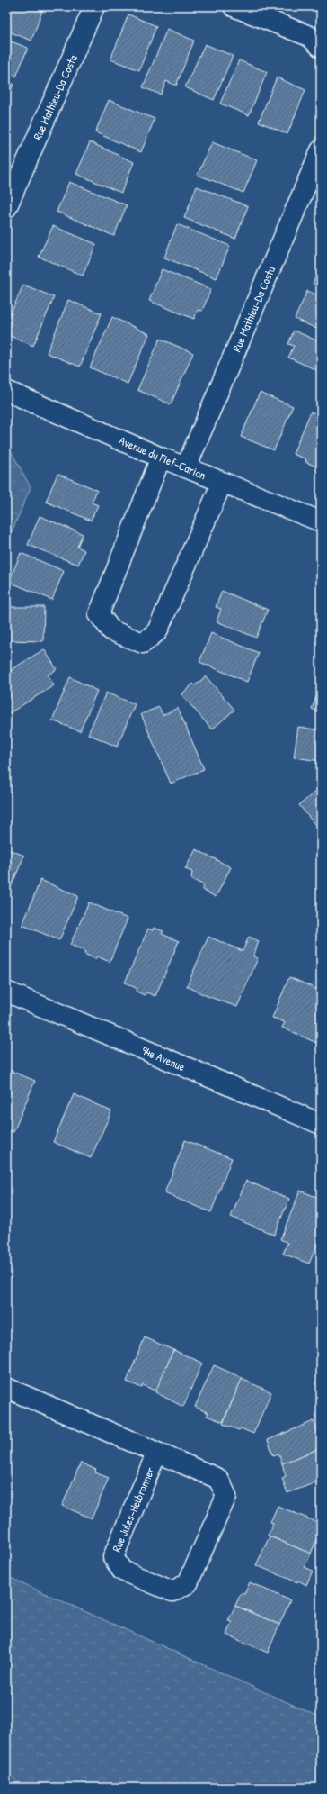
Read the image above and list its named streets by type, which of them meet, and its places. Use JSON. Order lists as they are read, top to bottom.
{
  "streets": {
    "street": [
      "Rue Mathieu-Da Costa",
      "Avenue du Fief-Carion",
      "94e Avenue",
      "Rue Jules-Helbronner"
    ]
  },
  "crossings": [
    ["Rue Mathieu-Da Costa", "Avenue du Fief-Carion"]
  ]
}
